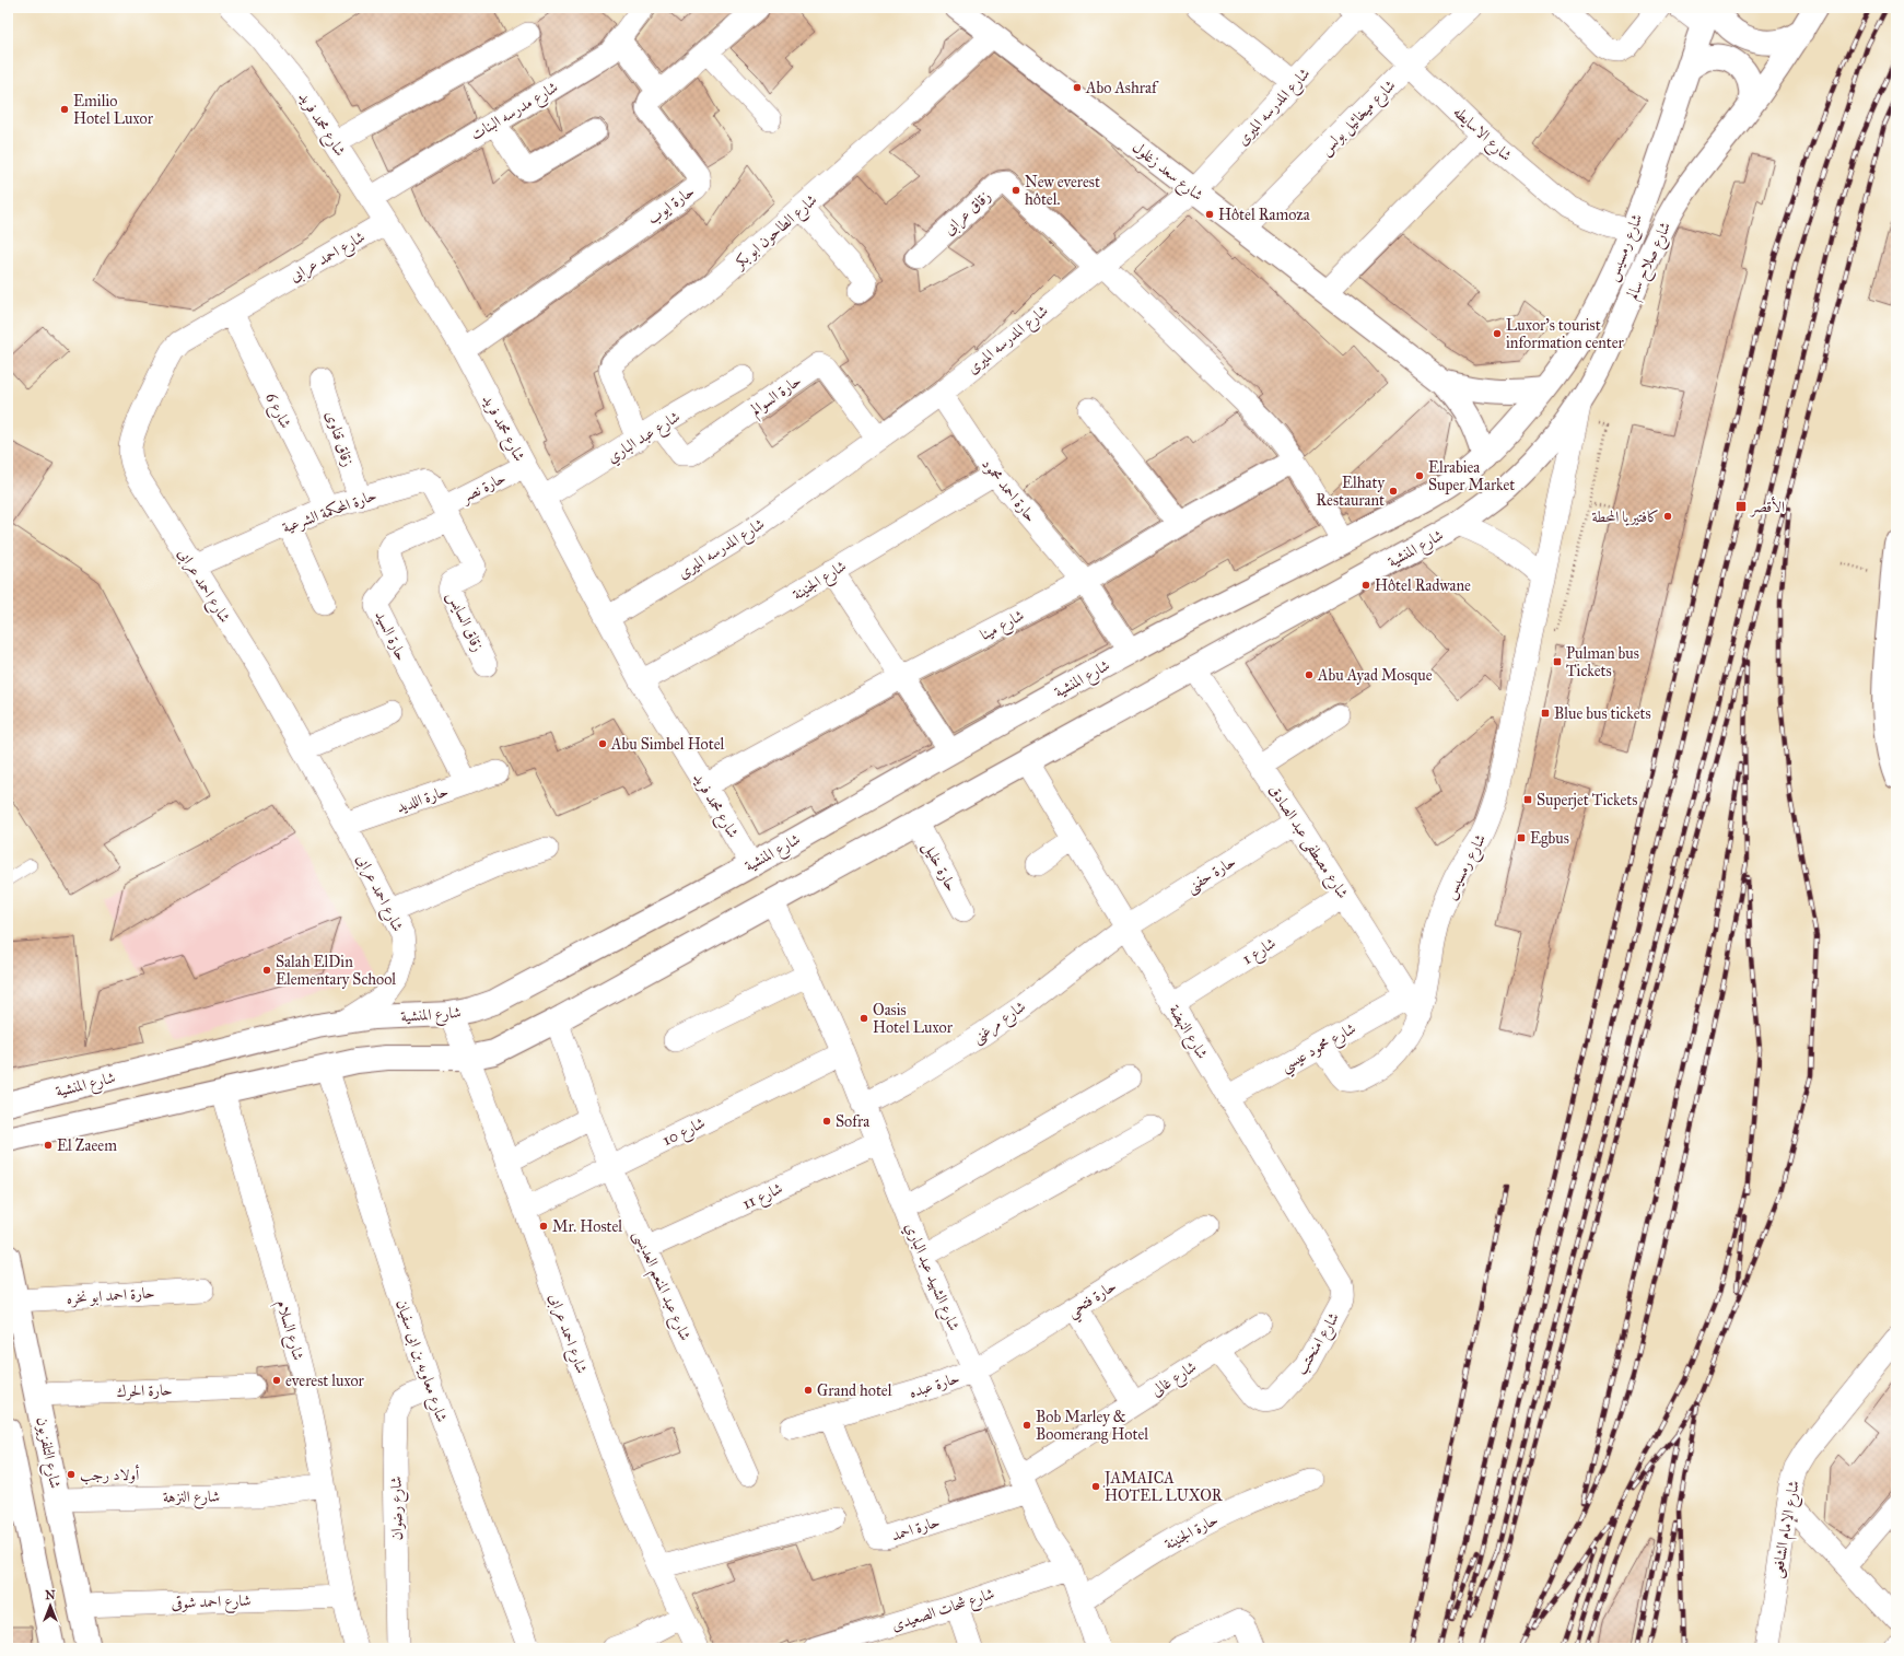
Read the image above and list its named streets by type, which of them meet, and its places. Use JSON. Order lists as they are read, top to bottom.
{
  "streets": {
    "main road": [
      "شارع سعد زغلول",
      "شارع رمسيس",
      "شارع صلاح سالم",
      "شارع المنشية",
      "شارع التلفزيون"
    ],
    "street": [
      "شارع المدرسه الميرى",
      "شارع مدرسه البنات",
      "شارع ميخائيل بولس",
      "شارع محمد فريد",
      "شارع الاسايطه",
      "حارة ايوب",
      "زقاق عرابى",
      "شارع الطاحون ابو بكر",
      "شارع احمد عرابى",
      "حارة السوالم",
      "شارع 6",
      "شارع عبد الباري",
      "زقاق قناوى",
      "حارة نصر",
      "حارة احمد محمود",
      "حارة المحكمة الشرعية",
      "شارع الجنينة",
      "زقاق السايس",
      "شارع مينا",
      "حارة السيد",
      "حارة اللديد",
      "شارع مصطفى عبد الصادق",
      "حارة خليل",
      "حارة حفنى",
      "شارع 1",
      "شارع مرغنى",
      "شارع النهضة",
      "شارع محمود عيسي",
      "شارع 10",
      "شارع 11",
      "شارع الشهيد عبد الباري",
      "شارع عبد المنعم العديسى",
      "حارة احمد ابو نخره",
      "حارة فتحي",
      "شارع السلام",
      "شارع امنحتب",
      "شارع معاويه بن ابى سفيان",
      "شارع غالى",
      "حارة عبده",
      "حارة الحرك",
      "شارع النزهة",
      "شارع رضوان",
      "حارة احمد",
      "شارع الإمام الشافعى",
      "حارة الجنينة",
      "شارع احمد شوقى",
      "شارع شحات الصعيدى"
    ]
  },
  "crossings": [
    ["شارع المدرسه الميرى", "شارع محمد فريد"],
    ["شارع المدرسه الميرى", "شارع الاسايطه"],
    ["شارع المدرسه الميرى", "شارع سعد زغلول"],
    ["شارع المدرسه الميرى", "زقاق عرابى"],
    ["شارع المدرسه الميرى", "حارة السوالم"],
    ["شارع المدرسه الميرى", "حارة احمد محمود"],
    ["شارع مدرسه البنات", "شارع محمد فريد"],
    ["شارع ميخائيل بولس", "شارع الاسايطه"],
    ["شارع ميخائيل بولس", "شارع سعد زغلول"],
    ["شارع محمد فريد", "حارة ايوب"],
    ["شارع محمد فريد", "شارع احمد عرابى"],
    ["شارع محمد فريد", "شارع عبد الباري"],
    ["شارع محمد فريد", "حارة نصر"],
    ["شارع محمد فريد", "شارع المنشية"],
    ["شارع محمد فريد", "شارع الجنينة"],
    ["شارع محمد فريد", "شارع مينا"],
    ["شارع الاسايطه", "شارع رمسيس"],
    ["شارع سعد زغلول", "شارع الطاحون ابو بكر"],
    ["شارع سعد زغلول", "شارع رمسيس"],
    ["شارع سعد زغلول", "شارع المنشية"],
    ["شارع الطاحون ابو بكر", "شارع عبد الباري"],
    ["شارع رمسيس", "شارع صلاح سالم"],
    ["شارع رمسيس", "شارع المنشية"],
    ["شارع رمسيس", "شارع مصطفى عبد الصادق"],
    ["شارع رمسيس", "شارع محمود عيسي"],
    ["شارع احمد عرابى", "شارع 6"],
    ["شارع احمد عرابى", "حارة المحكمة الشرعية"],
    ["شارع احمد عرابى", "شارع المنشية"],
    ["شارع احمد عرابى", "حارة اللديد"],
    ["شارع احمد عرابى", "شارع 10"],
    ["شارع صلاح سالم", "شارع المنشية"],
    ["حارة السوالم", "شارع عبد الباري"],
    ["شارع 6", "حارة المحكمة الشرعية"],
    ["زقاق قناوى", "حارة المحكمة الشرعية"],
    ["حارة نصر", "حارة المحكمة الشرعية"],
    ["حارة نصر", "زقاق السايس"],
    ["حارة نصر", "حارة السيد"],
    ["حارة احمد محمود", "شارع المنشية"],
    ["حارة احمد محمود", "شارع الجنينة"],
    ["حارة احمد محمود", "شارع مينا"],
    ["حارة المحكمة الشرعية", "زقاق السايس"],
    ["حارة المحكمة الشرعية", "حارة السيد"],
    ["شارع المنشية", "شارع مصطفى عبد الصادق"],
    ["شارع المنشية", "حارة خليل"],
    ["شارع المنشية", "شارع النهضة"],
    ["شارع المنشية", "شارع الشهيد عبد الباري"],
    ["شارع المنشية", "شارع عبد المنعم العديسى"],
    ["شارع المنشية", "شارع السلام"],
    ["شارع المنشية", "شارع معاويه بن ابى سفيان"],
    ["زقاق السايس", "حارة السيد"],
    ["حارة السيد", "حارة اللديد"],
    ["شارع مصطفى عبد الصادق", "حارة حفنى"],
    ["شارع مصطفى عبد الصادق", "شارع 1"],
    ["شارع مصطفى عبد الصادق", "شارع محمود عيسي"],
    ["حارة حفنى", "شارع مرغنى"],
    ["حارة حفنى", "شارع النهضة"],
    ["شارع 1", "شارع النهضة"],
    ["شارع مرغنى", "شارع النهضة"],
    ["شارع مرغنى", "شارع الشهيد عبد الباري"],
    ["شارع النهضة", "شارع محمود عيسي"],
    ["شارع النهضة", "شارع امنحتب"],
    ["شارع 10", "شارع الشهيد عبد الباري"],
    ["شارع 10", "شارع عبد المنعم العديسى"],
    ["شارع 11", "شارع الشهيد عبد الباري"],
    ["شارع 11", "شارع عبد المنعم العديسى"],
    ["شارع الشهيد عبد الباري", "حارة فتحي"],
    ["شارع الشهيد عبد الباري", "شارع غالى"],
    ["شارع الشهيد عبد الباري", "حارة عبده"],
    ["شارع الشهيد عبد الباري", "حارة احمد"],
    ["شارع الشهيد عبد الباري", "حارة الجنينة"],
    ["شارع الشهيد عبد الباري", "شارع شحات الصعيدى"],
    ["حارة احمد ابو نخره", "شارع التلفزيون"],
    ["حارة فتحي", "حارة عبده"],
    ["شارع السلام", "شارع النزهة"],
    ["شارع السلام", "شارع احمد شوقى"],
    ["شارع امنحتب", "شارع غالى"],
    ["شارع معاويه بن ابى سفيان", "شارع رضوان"],
    ["شارع غالى", "حارة احمد"],
    ["حارة عبده", "حارة احمد"],
    ["حارة الحرك", "شارع التلفزيون"],
    ["شارع التلفزيون", "شارع النزهة"],
    ["شارع التلفزيون", "شارع احمد شوقى"]
  ],
  "places": {
    "other": [
      "Abo Ashraf",
      "Emilio Hotel Luxor",
      "New everest hôtel.",
      "Hôtel Ramoza",
      "Luxor's tourist information center",
      "Elrabiea Super Market",
      "Elhaty Restaurant",
      "كافتيريا المحطة",
      "Hôtel Radwane",
      "Abu Ayad Mosque",
      "Abu Simbel Hotel",
      "Salah ElDin Elementary School",
      "Oasis Hotel Luxor",
      "Sofra",
      "El Zaeem",
      "Mr. Hostel",
      "everest luxor",
      "Grand hotel",
      "Bob Marley & Boomerang Hotel",
      "أولاد رجب",
      "JAMAICA HOTEL LUXOR"
    ],
    "transit": [
      "الأقصر",
      "Pulman bus Tickets",
      "Blue bus tickets",
      "Superjet Tickets",
      "Egbus"
    ]
  },
  "north": "top"
}
